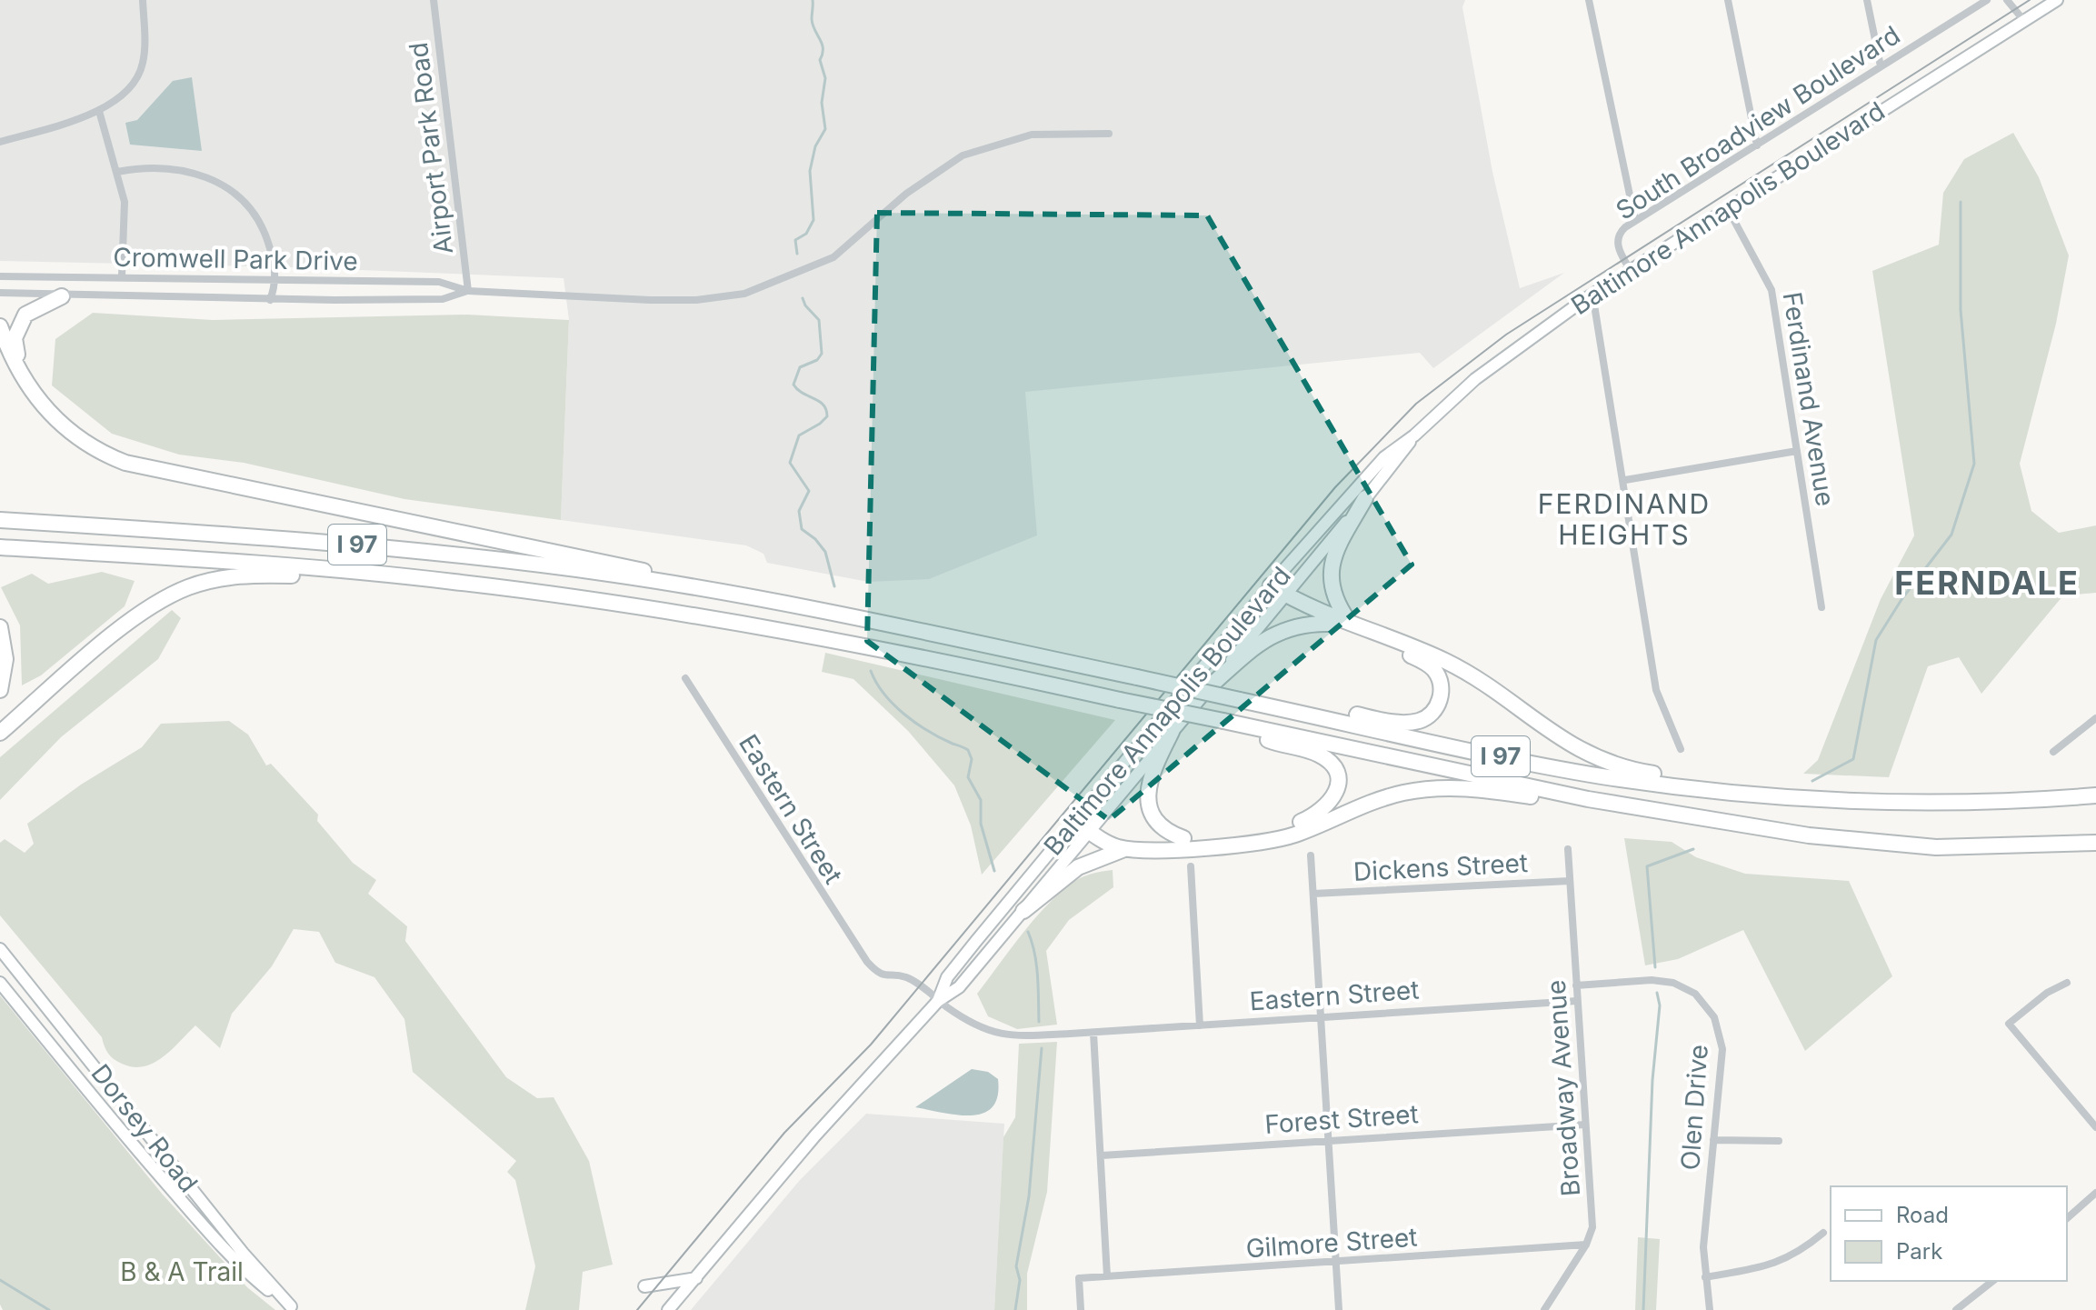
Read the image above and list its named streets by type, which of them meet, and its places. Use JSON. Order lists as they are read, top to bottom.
{
  "streets": {
    "highway": ["I 97"],
    "main road": ["Baltimore Annapolis Boulevard", "Dorsey Road"],
    "street": [
      "South Broadview Boulevard",
      "Airport Park Road",
      "Cromwell Park Drive",
      "Ferdinand Avenue",
      "Eastern Street",
      "Dickens Street",
      "Broadway Avenue",
      "Olen Drive",
      "Forest Street",
      "Gilmore Street"
    ]
  },
  "crossings": [
    ["South Broadview Boulevard", "Baltimore Annapolis Boulevard"],
    ["Airport Park Road", "Cromwell Park Drive"],
    ["Baltimore Annapolis Boulevard", "Ferdinand Avenue"],
    ["Baltimore Annapolis Boulevard", "Eastern Street"],
    ["Eastern Street", "Broadway Avenue"],
    ["Dickens Street", "Broadway Avenue"],
    ["Broadway Avenue", "Olen Drive"],
    ["Broadway Avenue", "Forest Street"],
    ["Broadway Avenue", "Gilmore Street"]
  ],
  "districts": ["FERDINAND HEIGHTS", "FERNDALE"],
  "parks": ["B & A Trail"],
  "legend": ["Road", "Park"]
}
